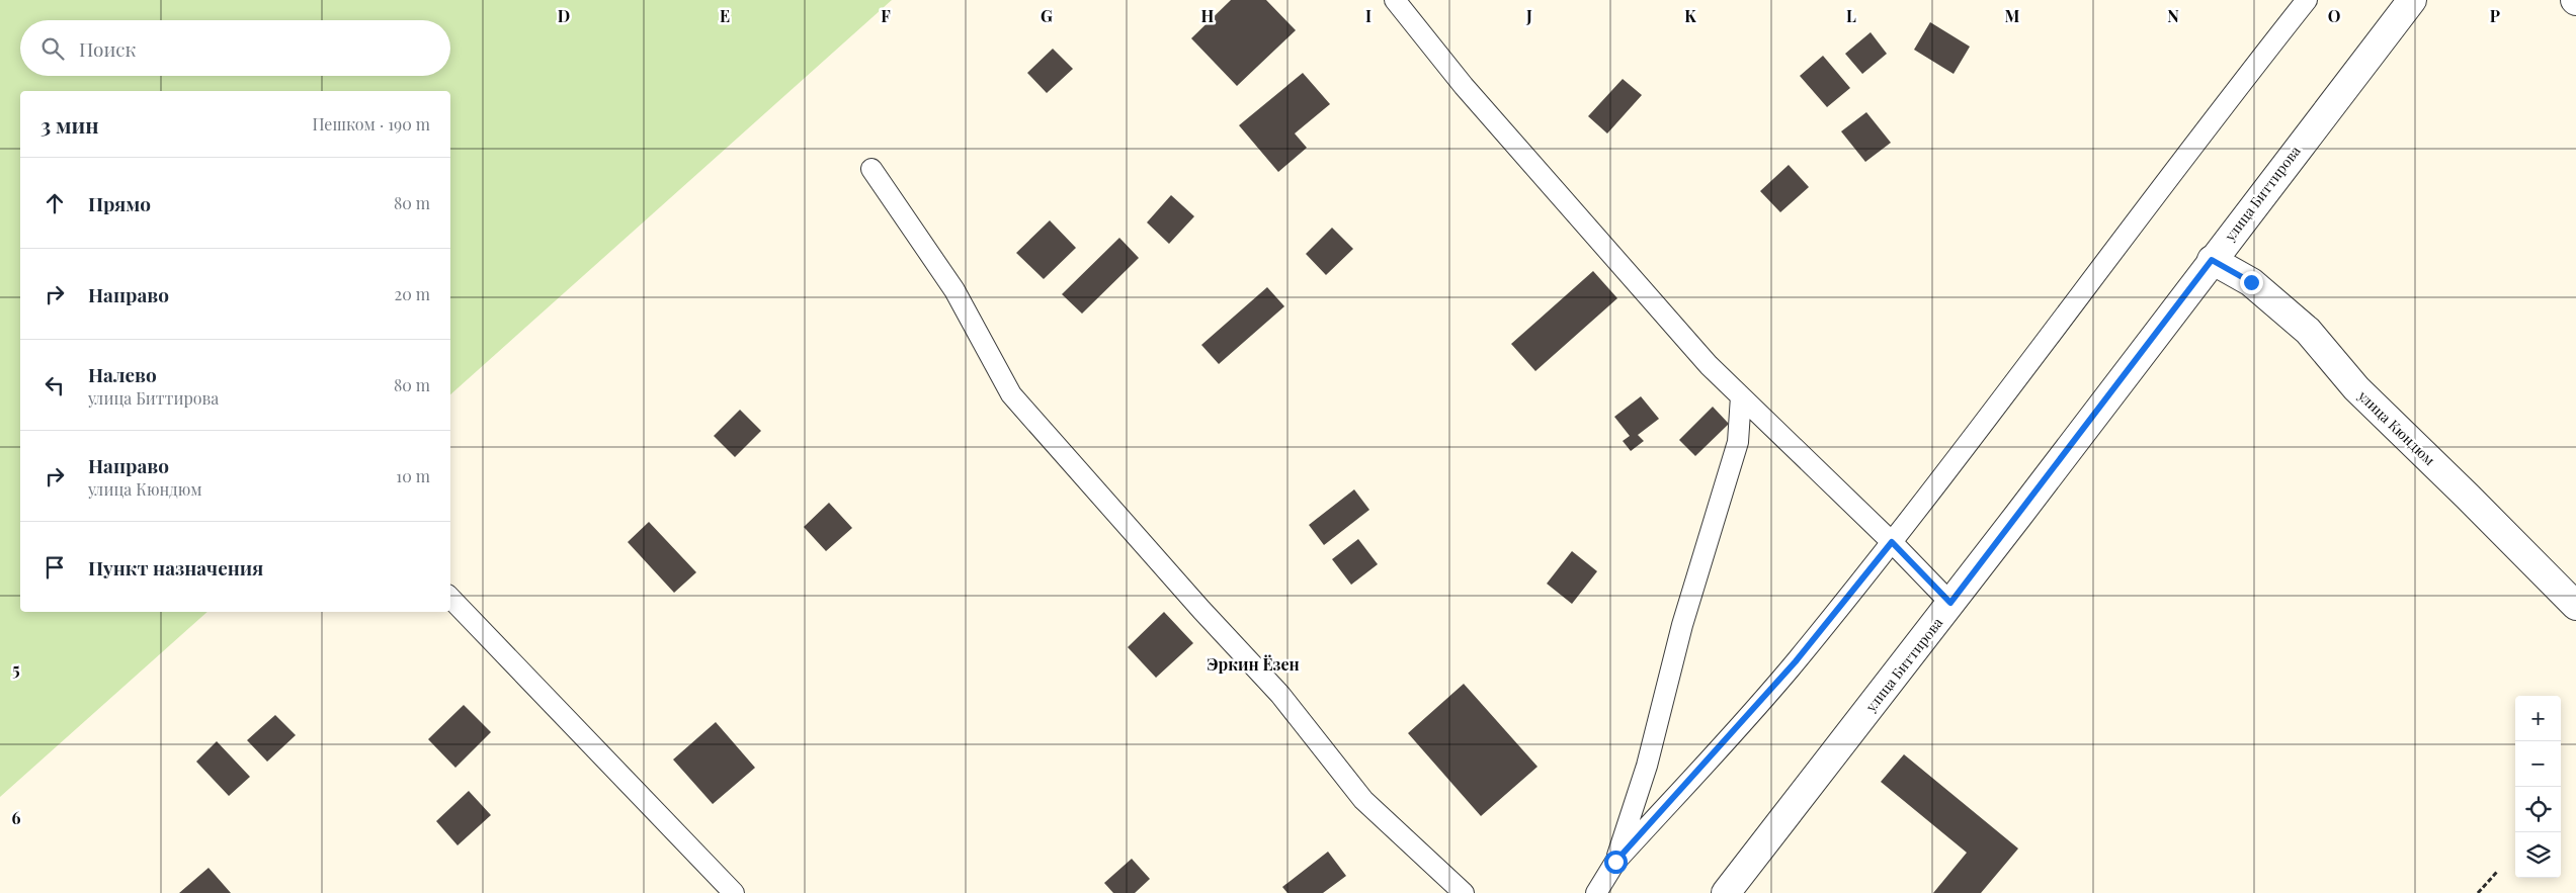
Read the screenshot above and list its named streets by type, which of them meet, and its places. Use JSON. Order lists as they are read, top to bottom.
{
  "streets": {
    "street": ["улица Биттирова", "улица Кюндюм"]
  },
  "crossings": [
    ["улица Биттирова", "улица Кюндюм"]
  ],
  "districts": ["Эркин Ёзен"],
  "page": {
    "search": "Поиск",
    "heading": ["3 мин", "Пешком · 190 m"],
    "list": [
      ["Прямо", "80 m"],
      ["Направо", "20 m"],
      ["Налево", "улица Биттирова", "80 m"],
      ["Направо", "улица Кюндюм", "10 m"],
      "Пункт назначения"
    ],
    "map_buttons": ["+", "−"]
  },
  "grid": {
    "columns": [
      "D",
      "E",
      "F",
      "G",
      "H",
      "I",
      "J",
      "K",
      "L",
      "M",
      "N",
      "O",
      "P"
    ],
    "rows": ["5", "6"]
  }
}
